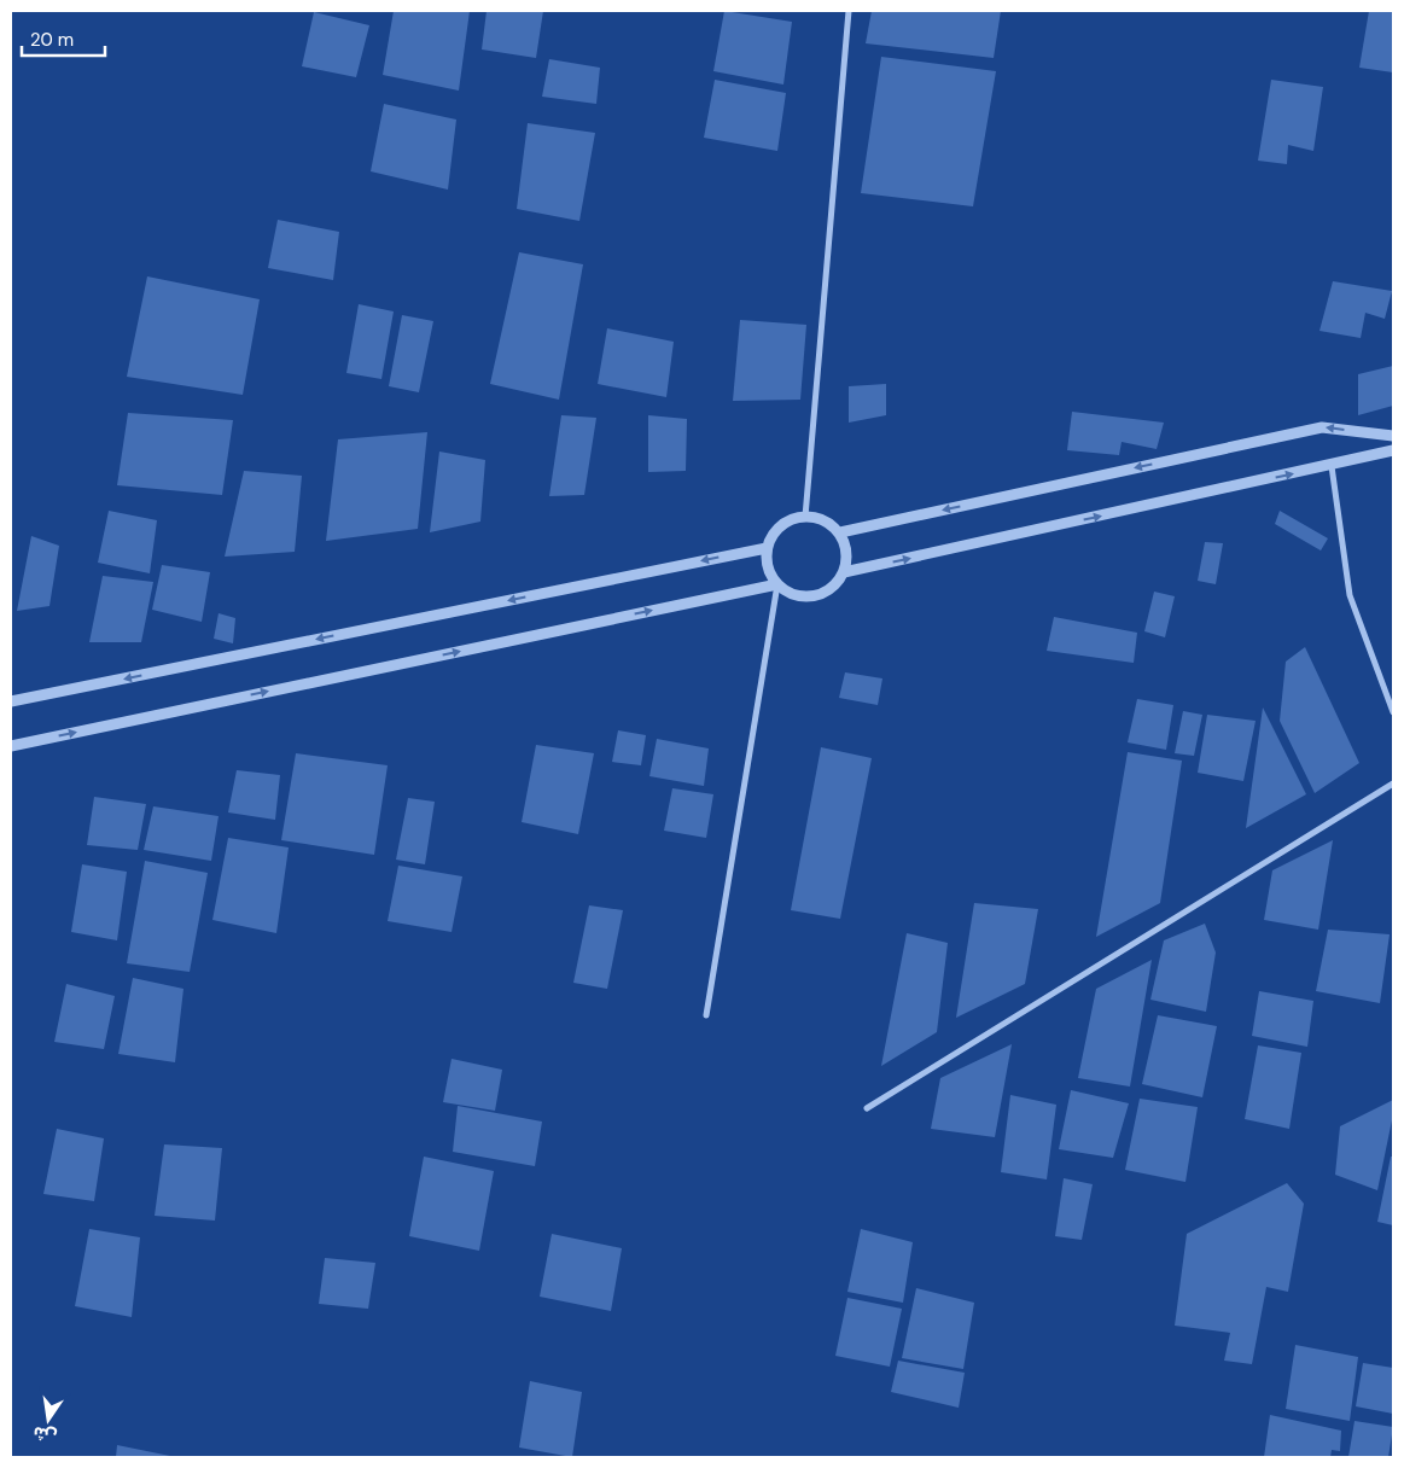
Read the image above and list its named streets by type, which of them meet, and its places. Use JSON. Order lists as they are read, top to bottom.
{
  "scale_bar": "20 m",
  "north": "bottom"
}
